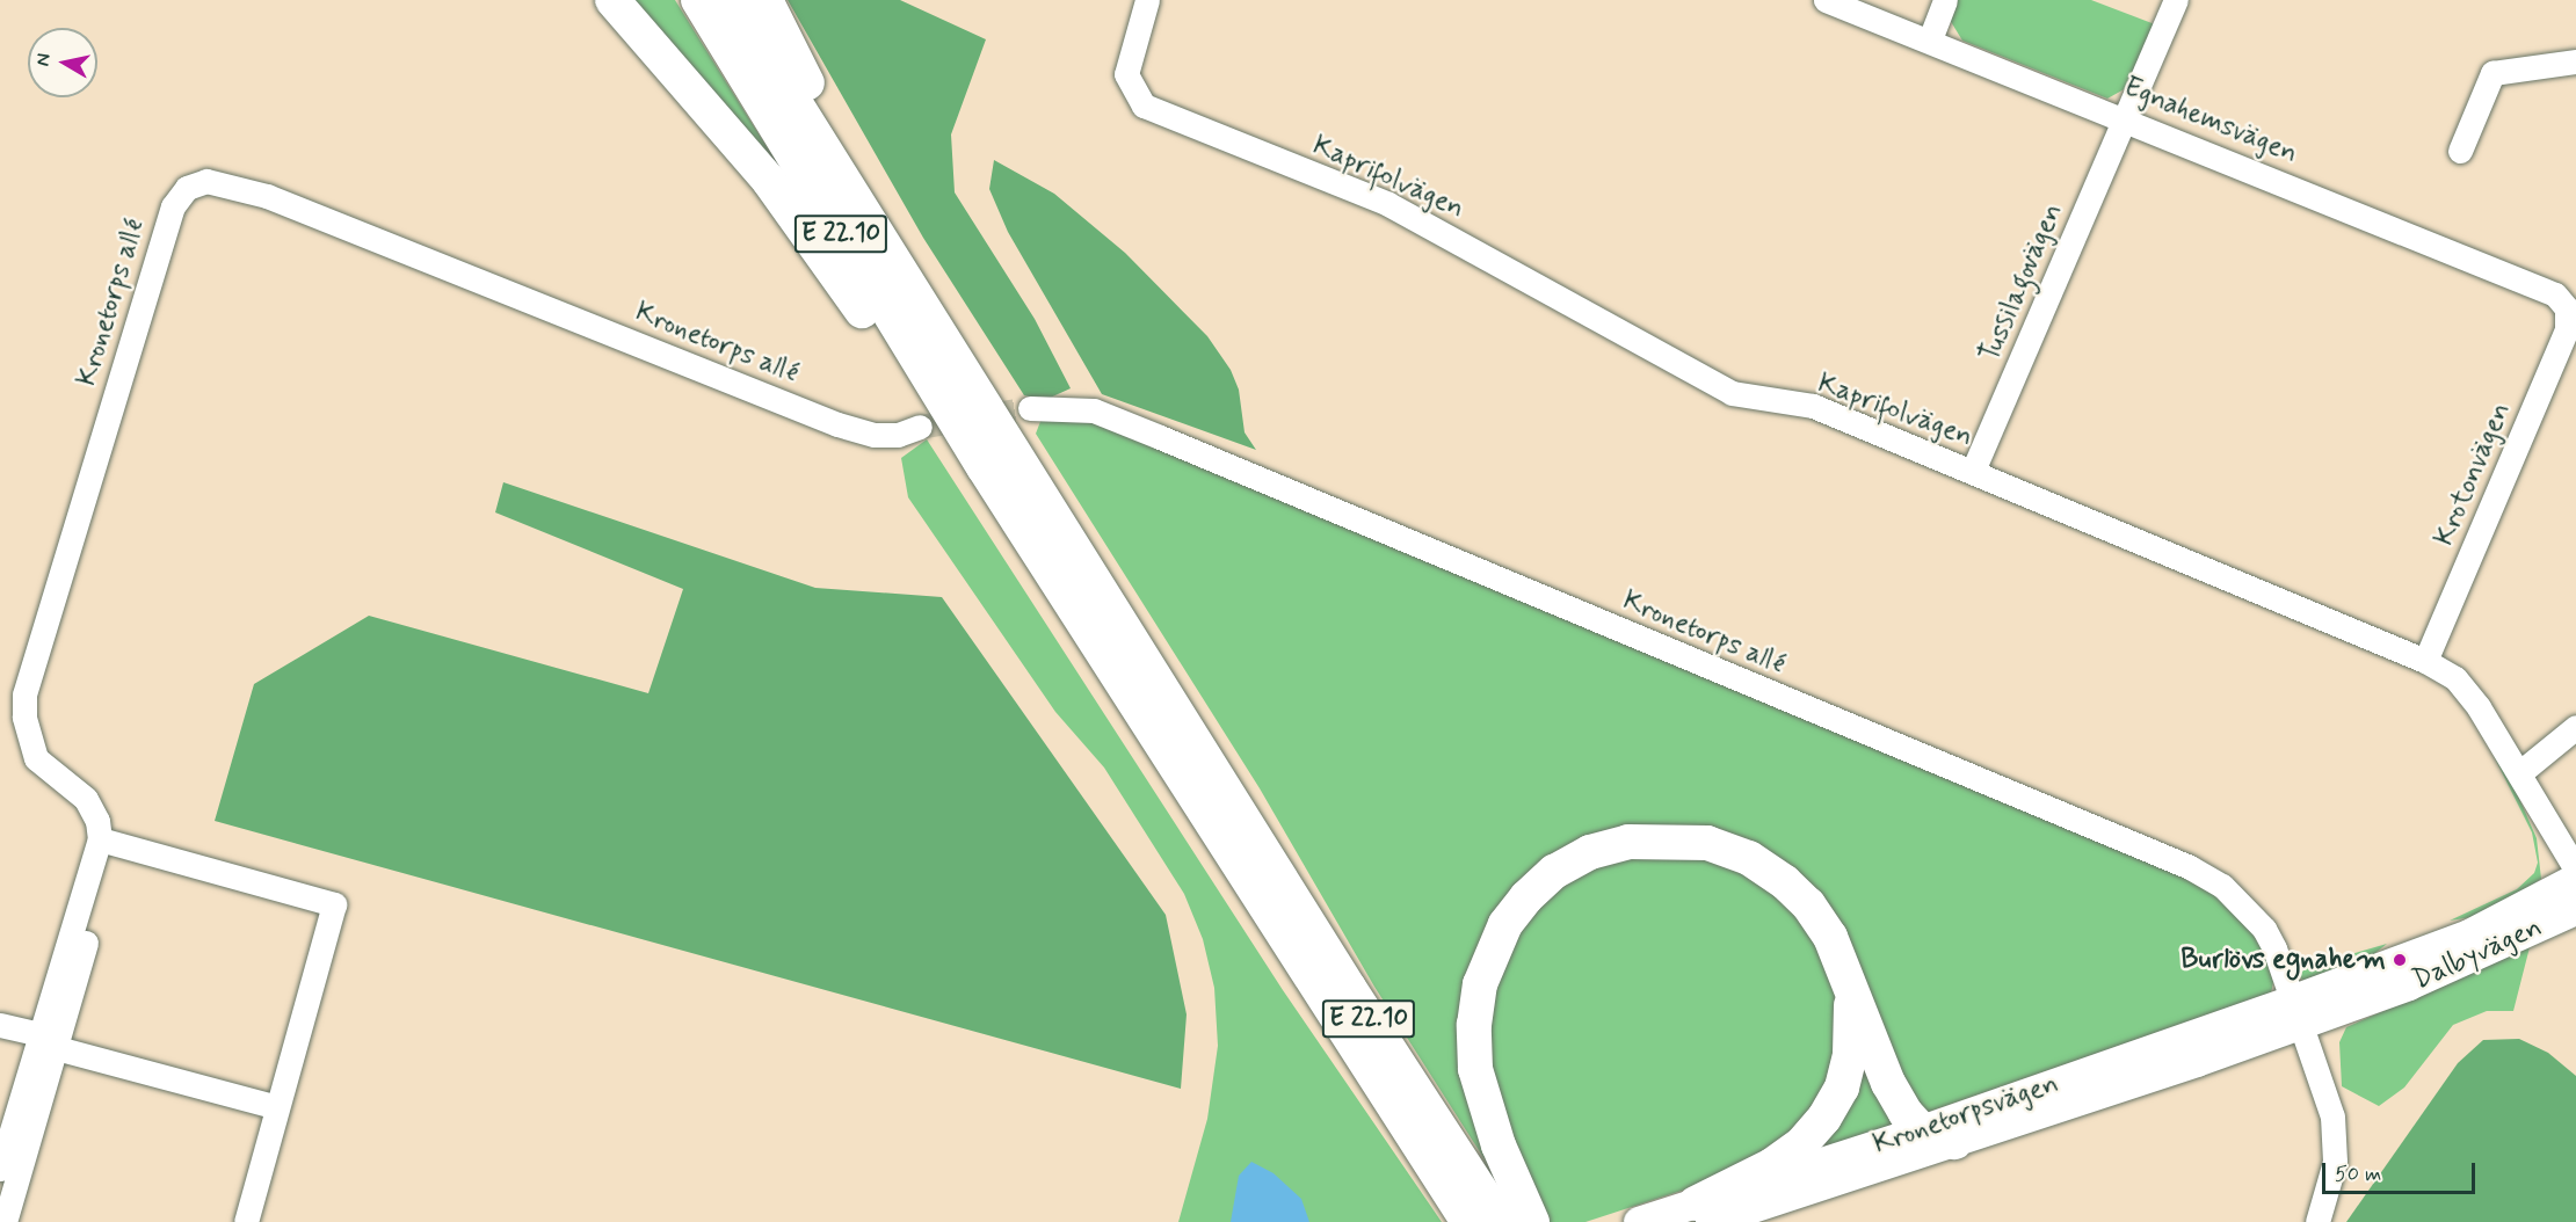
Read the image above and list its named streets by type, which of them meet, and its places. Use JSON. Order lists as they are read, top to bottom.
{
  "streets": {
    "highway": ["E 22.10"],
    "main road": ["Dalbyvägen", "Kronetorpsvägen"],
    "street": [
      "Egnahemsvägen",
      "Kaprifolvägen",
      "Tussilagovägen",
      "Kronetorps allé",
      "Krotonvägen"
    ]
  },
  "crossings": [
    ["Egnahemsvägen", "Tussilagovägen"],
    ["Egnahemsvägen", "Krotonvägen"],
    ["Kaprifolvägen", "Tussilagovägen"],
    ["Kaprifolvägen", "Krotonvägen"],
    ["Kronetorps allé", "Dalbyvägen"],
    ["Kronetorps allé", "Kronetorpsvägen"],
    ["Dalbyvägen", "Kronetorpsvägen"]
  ],
  "places": ["Burlövs egnahem"],
  "scale_bar": "50 m",
  "north": "left"
}
